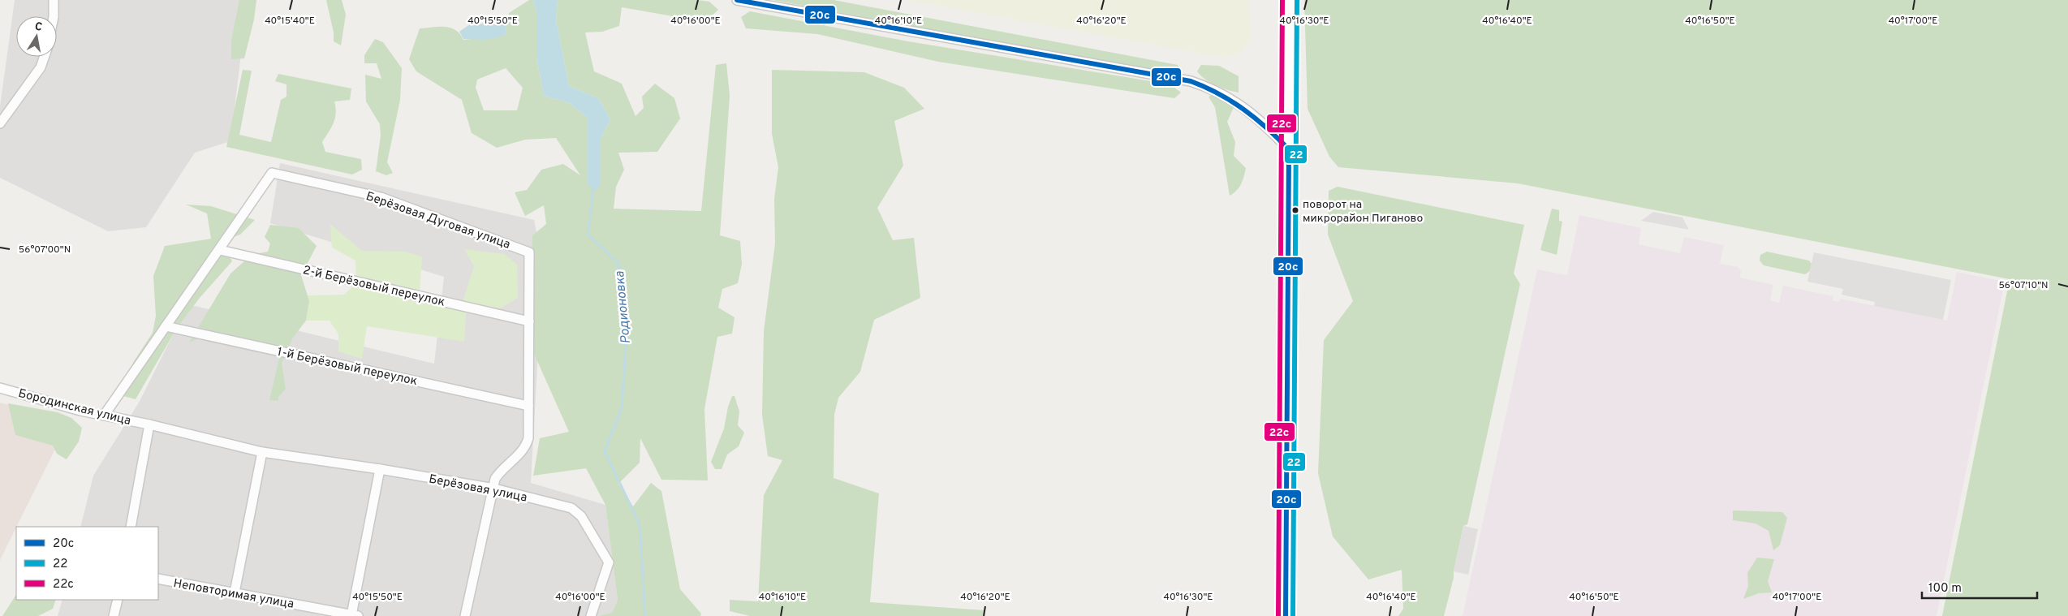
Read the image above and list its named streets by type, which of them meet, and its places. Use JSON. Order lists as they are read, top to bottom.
{
  "streets": {
    "street": [
      "Берёзовая Дуговая улица",
      "2-й Берёзовый переулок",
      "1-й Берёзовый переулок",
      "Бородинская улица",
      "Берёзовая улица",
      "Неповторимая улица"
    ]
  },
  "crossings": [
    ["Берёзовая Дуговая улица", "2-й Берёзовый переулок"],
    ["Берёзовая Дуговая улица", "1-й Берёзовый переулок"],
    ["Берёзовая Дуговая улица", "Бородинская улица"],
    ["Берёзовая Дуговая улица", "Берёзовая улица"],
    ["Бородинская улица", "Берёзовая улица"]
  ],
  "water": ["Родионовка"],
  "places": ["поворот на микрорайон Пиганово"],
  "lines": ["transit line 20с", "transit line 22", "transit line 22c"],
  "legend": ["20с", "22", "22c"],
  "scale_bar": "100 m",
  "north": "top",
  "coordinates": [
    "40°15'40\"E",
    "40°15'50\"E",
    "40°16'00\"E",
    "40°16'10\"E",
    "40°16'20\"E",
    "40°16'30\"E",
    "40°16'40\"E",
    "40°16'50\"E",
    "40°17'00\"E",
    "56°07'00\"N",
    "56°07'10\"N"
  ]
}
